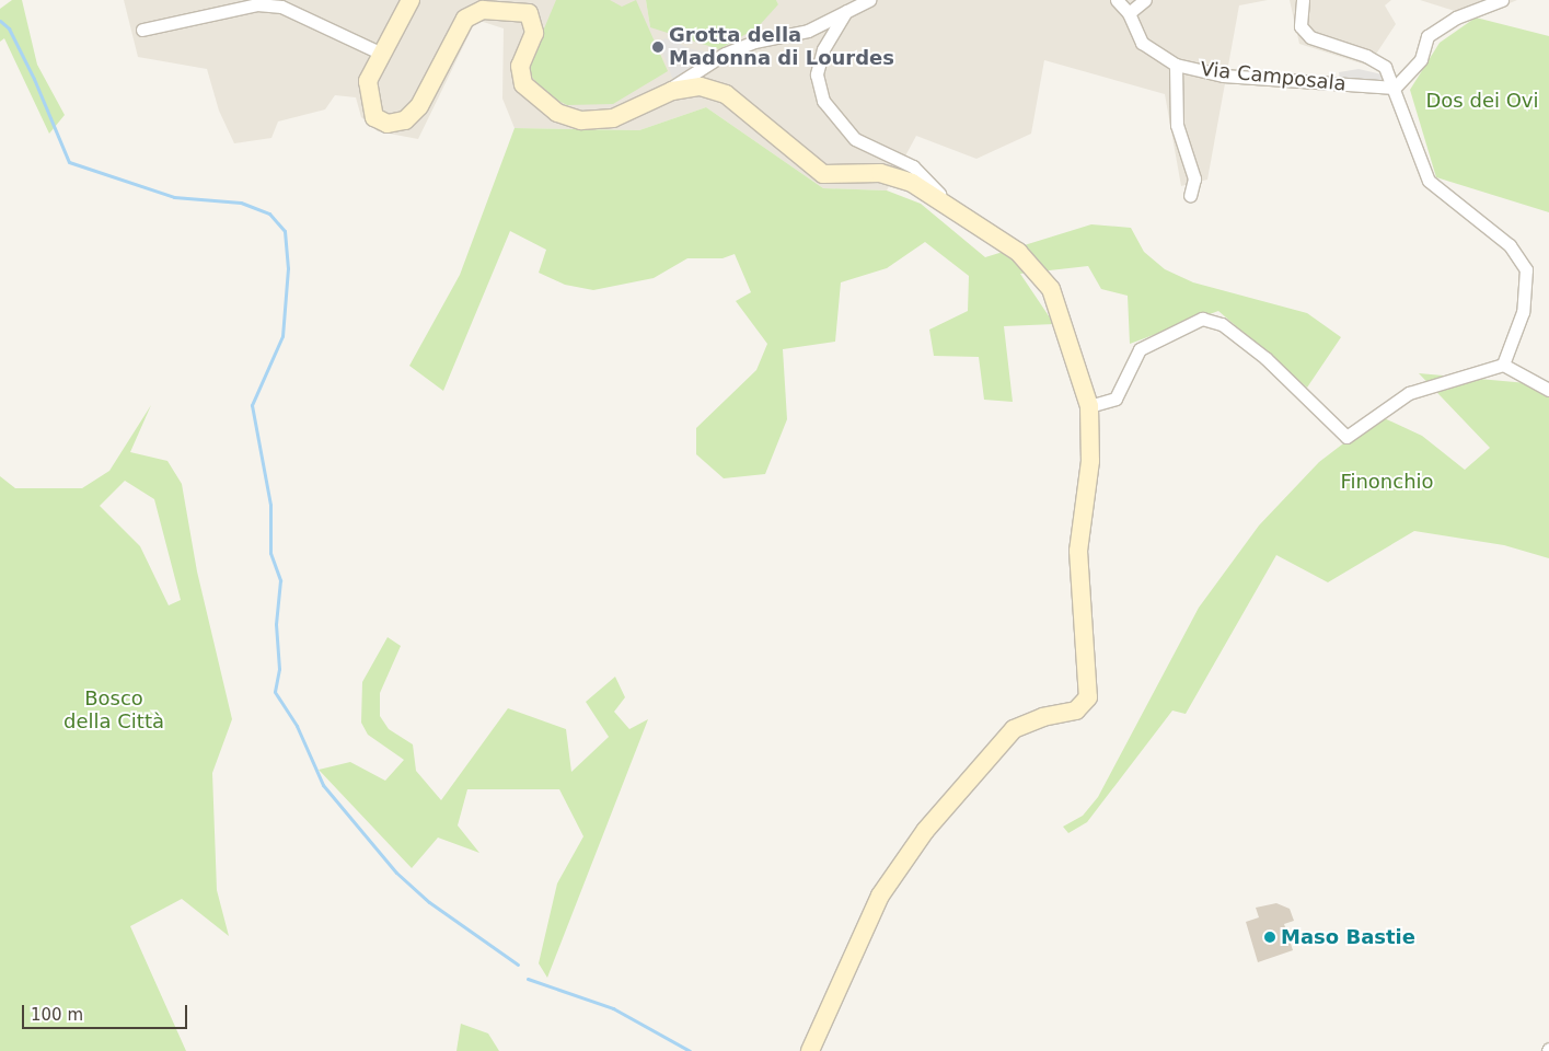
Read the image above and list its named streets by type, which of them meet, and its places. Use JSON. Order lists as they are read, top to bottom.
{
  "streets": {
    "street": ["Via Camposala"]
  },
  "parks": ["Dos dei Ovi", "Finonchio", "Bosco della Città"],
  "places": ["Grotta della Madonna di Lourdes", "Maso Bastie"],
  "scale_bar": "100 m"
}
